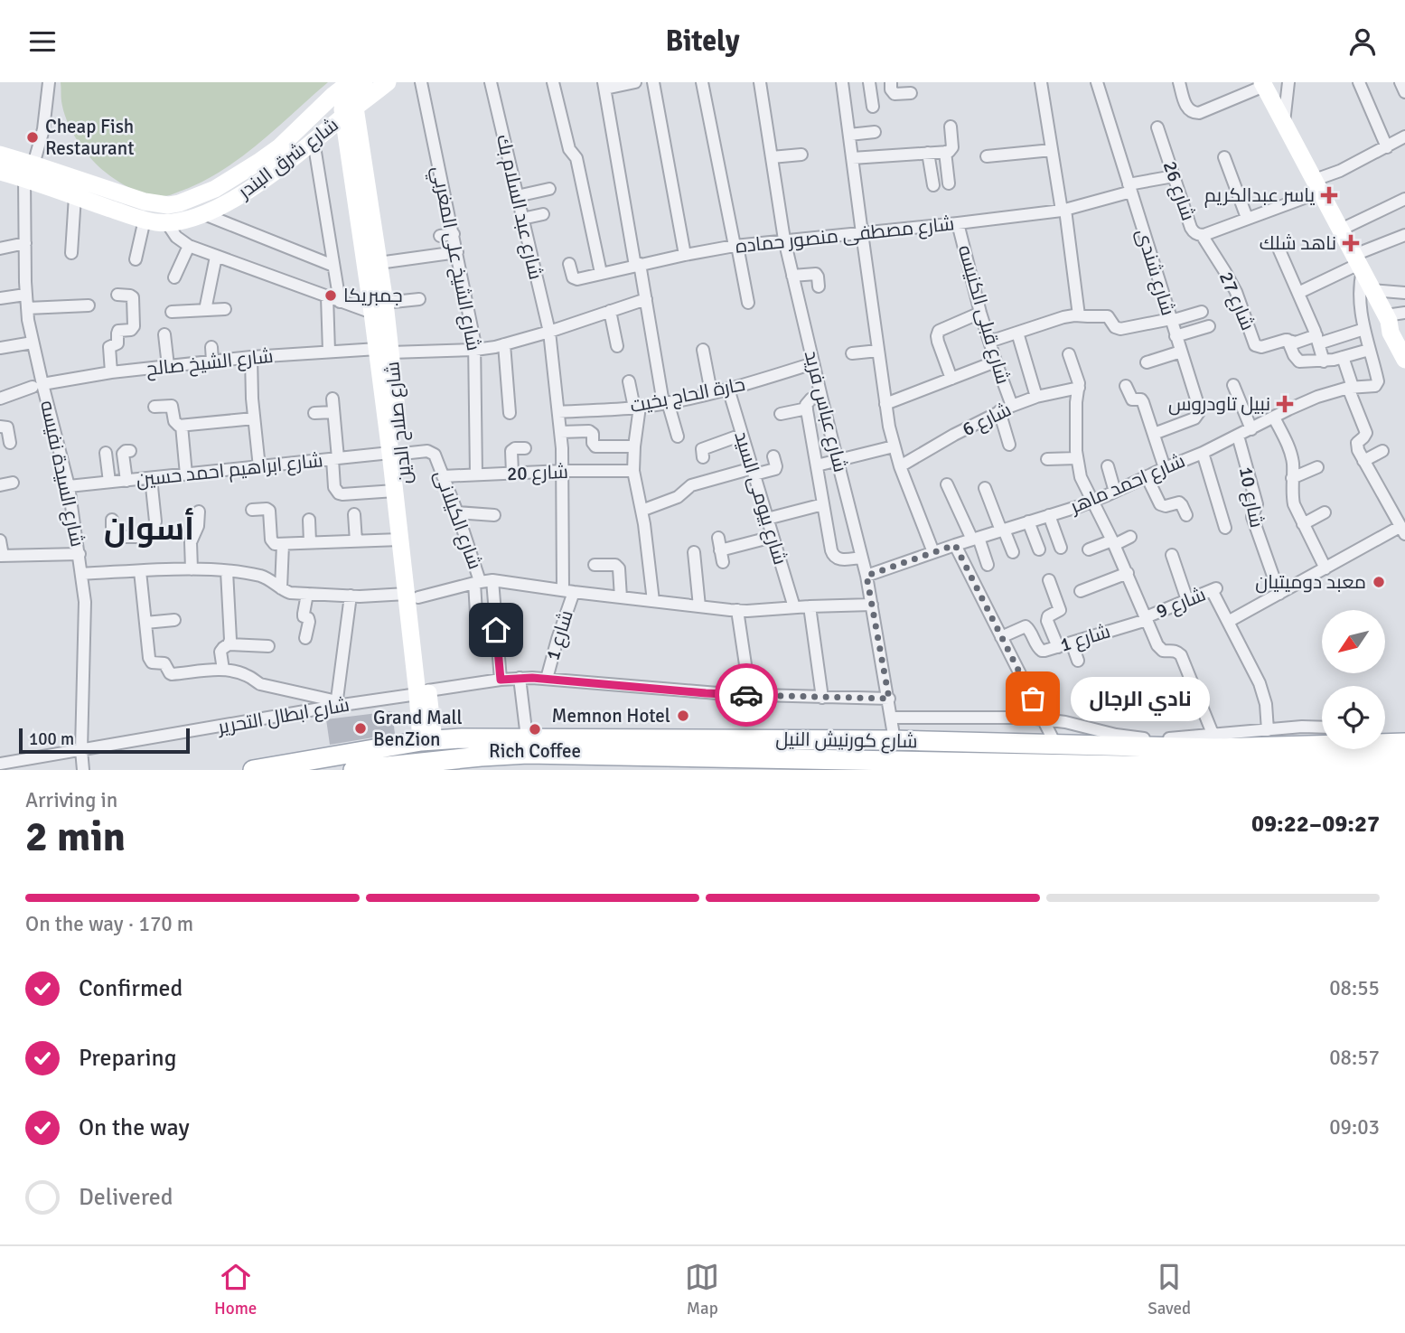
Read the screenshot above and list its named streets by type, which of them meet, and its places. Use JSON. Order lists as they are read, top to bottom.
{
  "streets": {
    "main road": ["شارع شرق البندر", "شارع صلاح الدين", "شارع كورنيش النيل"],
    "street": [
      "شارع 26",
      "شارع عبد السلام بك",
      "شارع مصطفى منصور حماده",
      "شارع الشيخ على المغربي",
      "شارع شندى",
      "شارع 27",
      "شارع قبلى الكنيسه",
      "شارع الشيخ صالح",
      "حارة الحاج بخيت",
      "شارع عباس فريد",
      "شارع 6",
      "شارع ابراهيم احمد حسين",
      "شارع 20",
      "شارع السيدة نفيسه",
      "شارع احمد ماهر",
      "شارع 10",
      "شارع بيومى السيد",
      "شارع الكيلانى",
      "شارع 9",
      "شارع 1",
      "شارع ابطال التحرير"
    ]
  },
  "crossings": [
    ["شارع شرق البندر", "شارع صلاح الدين"],
    ["شارع شرق البندر", "شارع السيدة نفيسه"],
    ["شارع 26", "شارع مصطفى منصور حماده"],
    ["شارع 26", "شارع 27"],
    ["شارع عبد السلام بك", "شارع الشيخ صالح"],
    ["شارع عبد السلام بك", "حارة الحاج بخيت"],
    ["شارع عبد السلام بك", "شارع 20"],
    ["شارع عبد السلام بك", "شارع 1"],
    ["شارع مصطفى منصور حماده", "شارع شندى"],
    ["شارع مصطفى منصور حماده", "شارع قبلى الكنيسه"],
    ["شارع مصطفى منصور حماده", "شارع عباس فريد"],
    ["شارع الشيخ على المغربي", "شارع الشيخ صالح"],
    ["شارع الشيخ على المغربي", "شارع 20"],
    ["شارع قبلى الكنيسه", "شارع 6"],
    ["شارع الشيخ صالح", "شارع صلاح الدين"],
    ["شارع الشيخ صالح", "شارع السيدة نفيسه"],
    ["حارة الحاج بخيت", "شارع عباس فريد"],
    ["حارة الحاج بخيت", "شارع بيومى السيد"],
    ["شارع عباس فريد", "شارع احمد ماهر"],
    ["شارع عباس فريد", "شارع ابطال التحرير"],
    ["شارع عباس فريد", "شارع كورنيش النيل"],
    ["شارع صلاح الدين", "شارع ابراهيم احمد حسين"],
    ["شارع صلاح الدين", "شارع الكيلانى"],
    ["شارع صلاح الدين", "شارع ابطال التحرير"],
    ["شارع صلاح الدين", "شارع كورنيش النيل"],
    ["شارع ابراهيم احمد حسين", "شارع السيدة نفيسه"],
    ["شارع ابراهيم احمد حسين", "شارع الكيلانى"],
    ["شارع 20", "شارع الكيلانى"],
    ["شارع 20", "شارع 1"],
    ["شارع السيدة نفيسه", "شارع ابطال التحرير"],
    ["شارع احمد ماهر", "شارع 10"],
    ["شارع 9", "شارع 1"],
    ["شارع 1", "شارع ابطال التحرير"]
  ],
  "districts": ["أسوان"],
  "places": {
    "other": [
      "Cheap Fish Restaurant",
      "جمبريكا",
      "معبد دوميتيان",
      "نادي الرجال",
      "Memnon Hotel",
      "Grand Mall BenZion",
      "Rich Coffee"
    ],
    "health": ["ياسر عبدالكريم", "ناهد شلك", "نبيل تاودروس"]
  },
  "scale_bar": "100 m",
  "north": "bottom left",
  "page": {
    "header": "Bitely",
    "bubble": "نادي الرجال",
    "scale": "100 m",
    "heading": ["2 min", "Arriving in", "09:22–09:27"],
    "bar": "On the way · 170 m",
    "list": [
      ["Confirmed", "08:55"],
      ["Preparing", "08:57"],
      ["On the way", "09:03"],
      "Delivered"
    ],
    "tabs": ["Home", "Map", "Saved"]
  }
}
